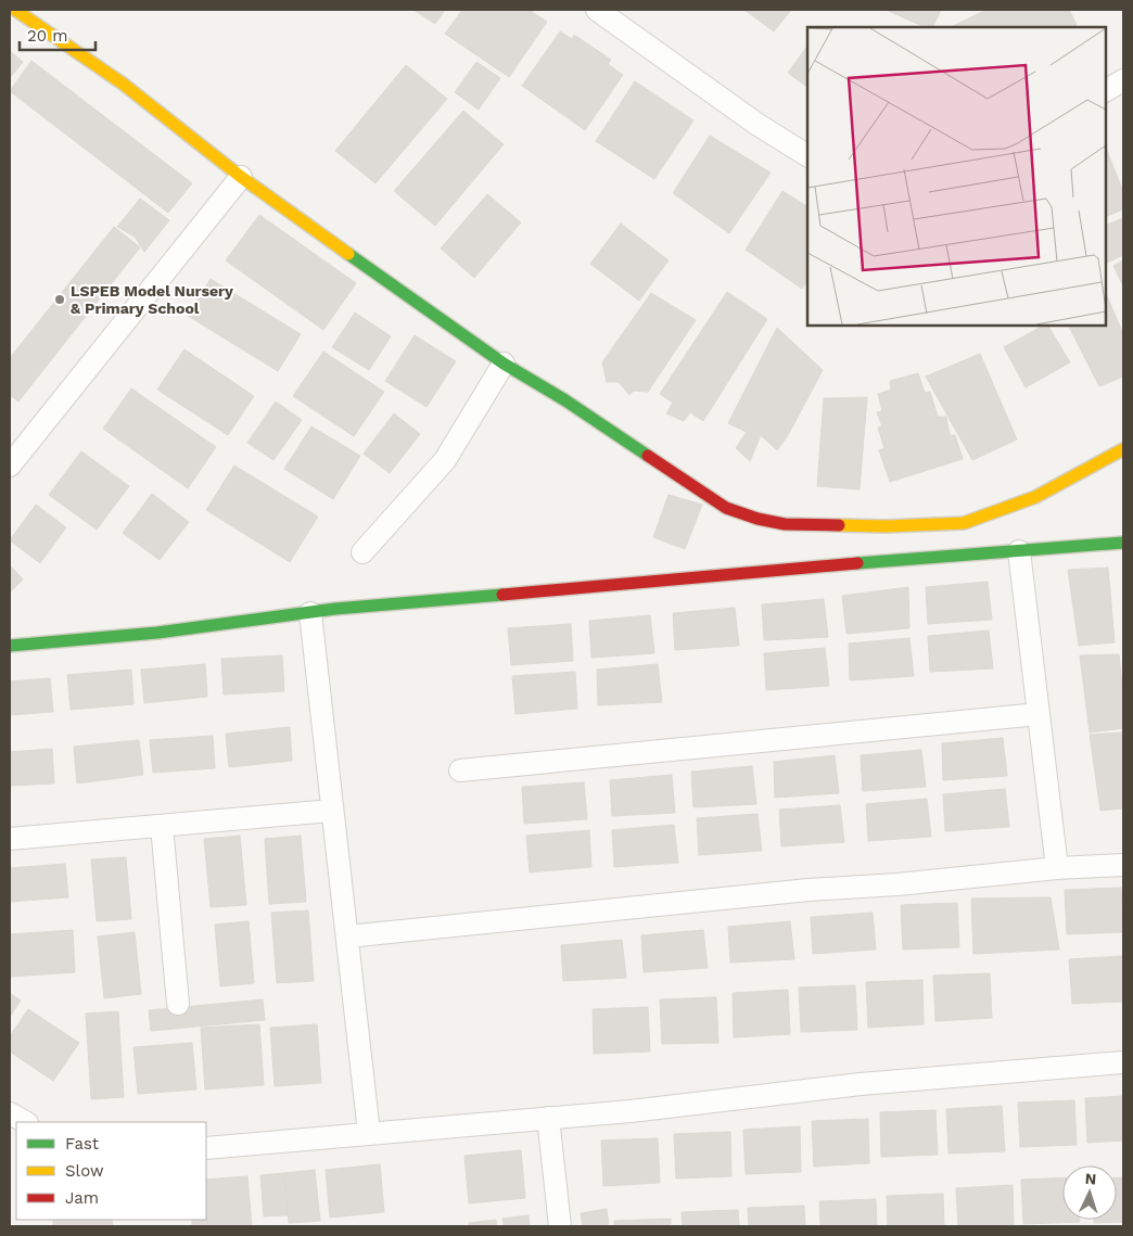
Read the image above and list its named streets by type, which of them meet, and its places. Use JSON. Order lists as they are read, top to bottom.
{
  "places": ["LSPEB Model Nursery & Primary School"],
  "legend": ["Fast", "Slow", "Jam"],
  "scale_bar": "20 m",
  "north": "top"
}
